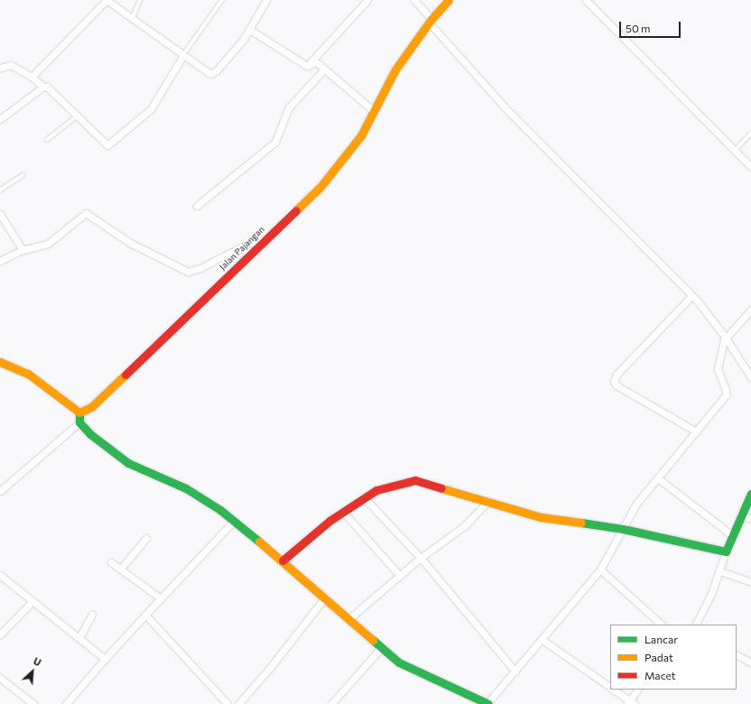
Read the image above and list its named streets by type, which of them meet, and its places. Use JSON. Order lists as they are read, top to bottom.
{
  "streets": {
    "street": ["Jalan Pajangan"]
  },
  "legend": ["Lancar", "Padat", "Macet"],
  "scale_bar": "50 m",
  "north": "top right"
}
